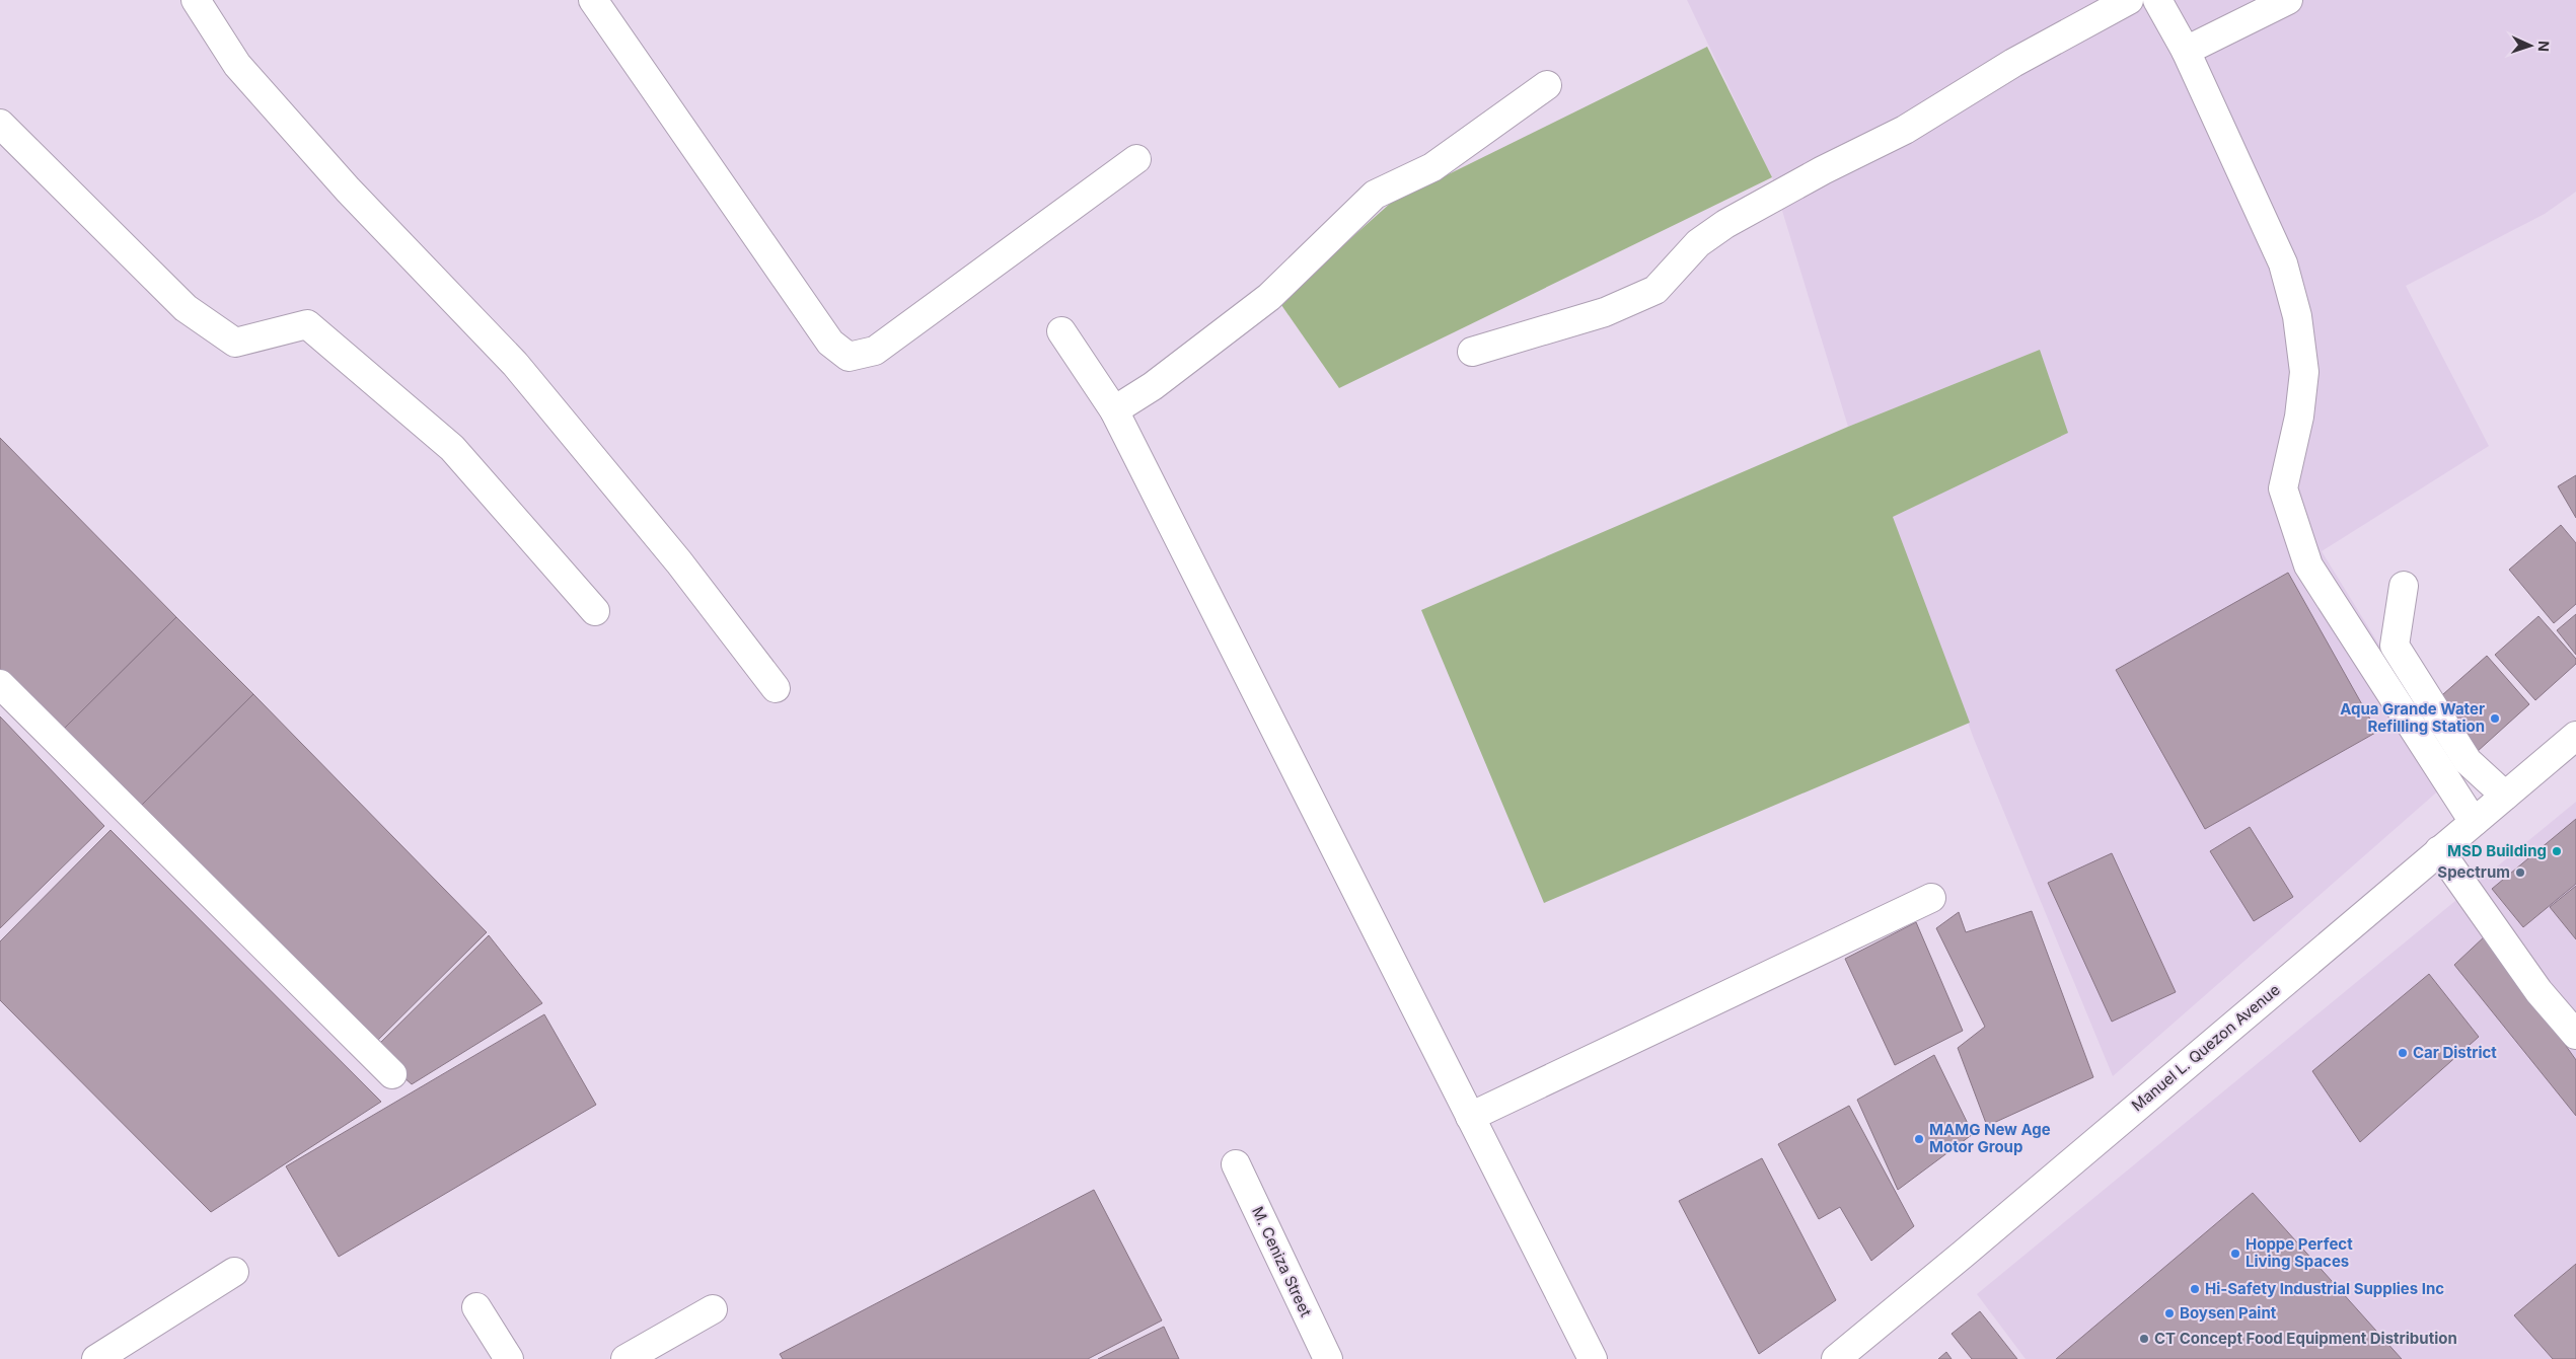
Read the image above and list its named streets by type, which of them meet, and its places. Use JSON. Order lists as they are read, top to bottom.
{
  "streets": {
    "street": ["Manuel L. Quezon Avenue", "M. Ceniza Street"]
  },
  "places": [
    "Aqua Grande Water Refilling Station",
    "MSD Building",
    "Spectrum",
    "Car District",
    "MAMG New Age Motor Group",
    "Hoppe Perfect Living Spaces",
    "Hi-Safety Industrial Supplies Inc",
    "Boysen Paint",
    "CT Concept Food Equipment Distribution"
  ],
  "north": "right"
}
